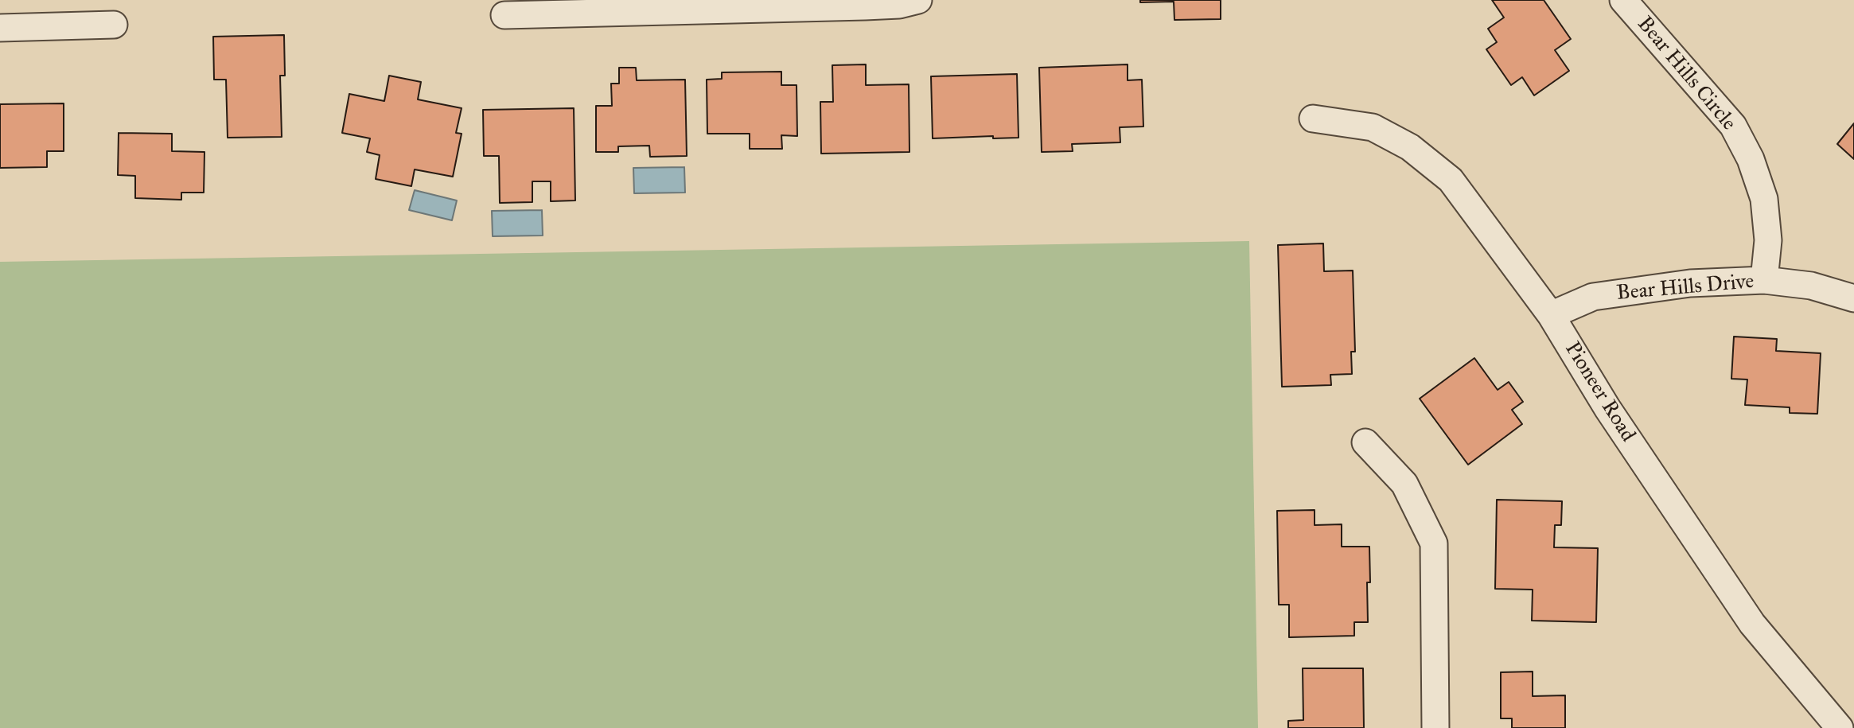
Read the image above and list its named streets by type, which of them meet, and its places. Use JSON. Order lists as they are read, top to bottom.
{
  "streets": {
    "street": ["Bear Hills Circle", "Bear Hills Drive", "Pioneer Road"]
  },
  "crossings": [
    ["Bear Hills Circle", "Bear Hills Drive"],
    ["Bear Hills Drive", "Pioneer Road"]
  ]
}
